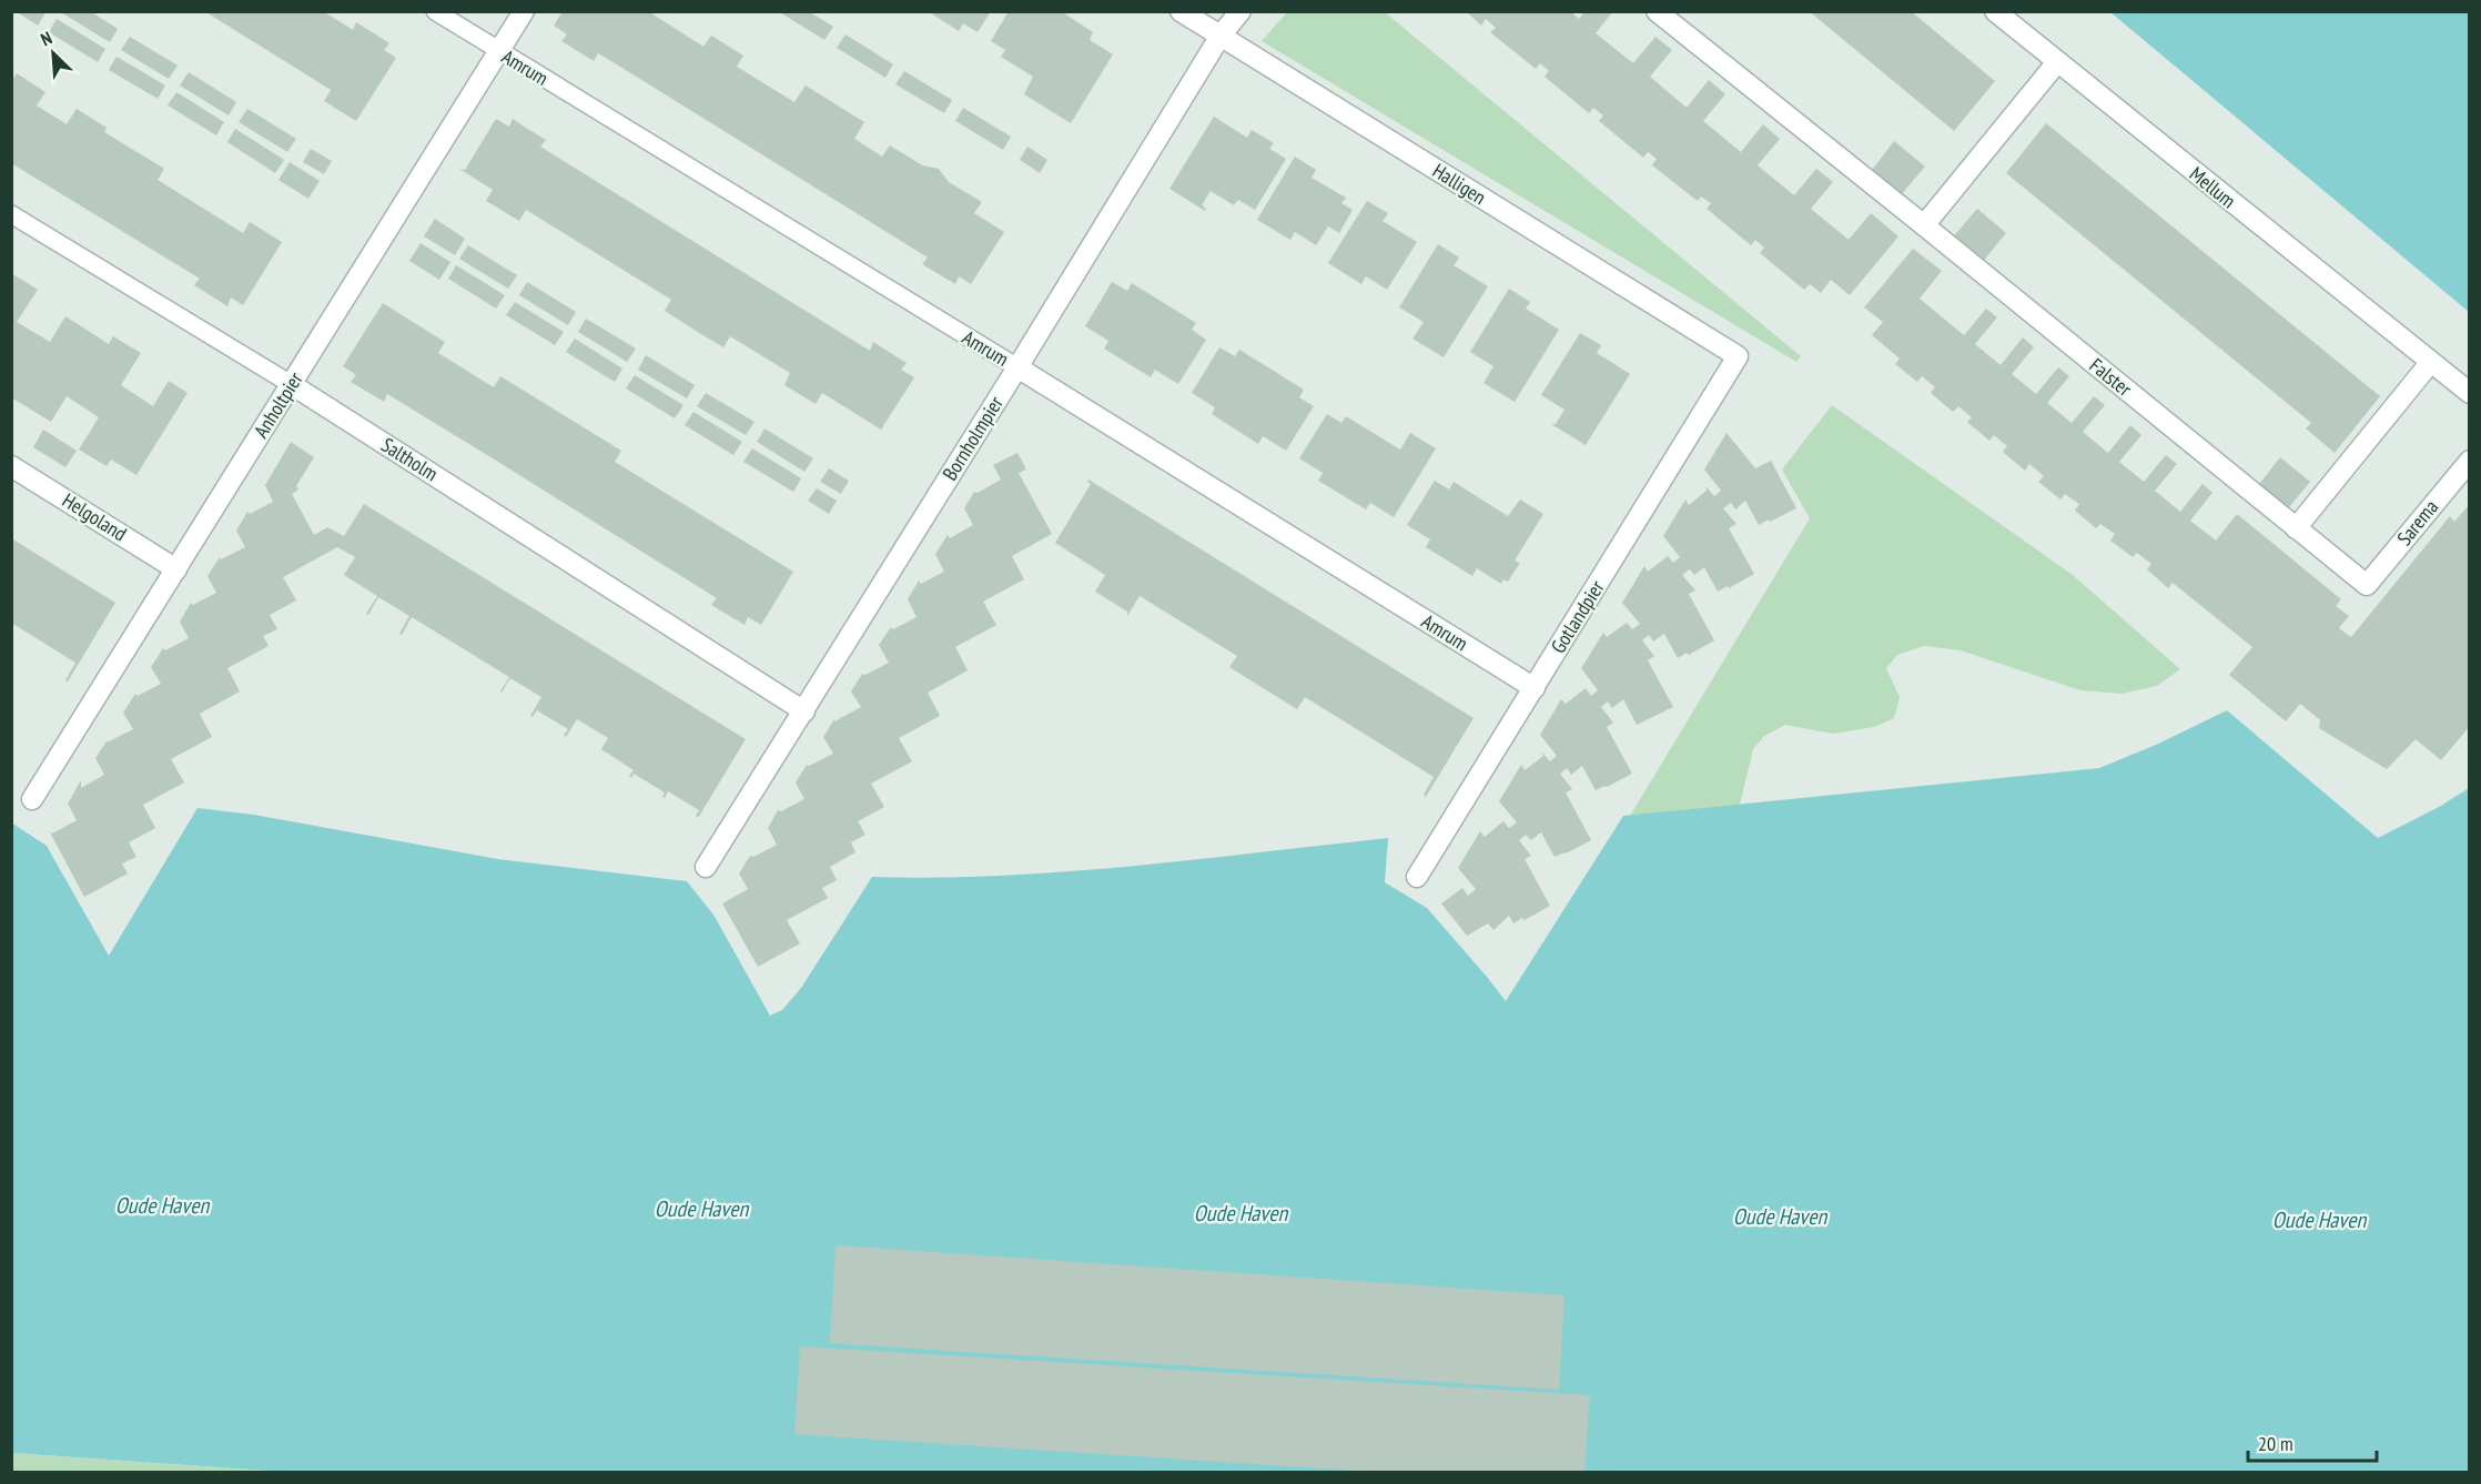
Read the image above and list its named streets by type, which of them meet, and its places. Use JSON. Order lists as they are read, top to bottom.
{
  "streets": {
    "street": [
      "Amrum",
      "Halligen",
      "Mellum",
      "Falster",
      "Anholtpier",
      "Bornholmpier",
      "Saltholm",
      "Helgoland",
      "Sarema",
      "Gotlandpier"
    ]
  },
  "crossings": [
    ["Amrum", "Anholtpier"],
    ["Amrum", "Bornholmpier"],
    ["Amrum", "Gotlandpier"],
    ["Halligen", "Bornholmpier"],
    ["Halligen", "Gotlandpier"],
    ["Falster", "Sarema"],
    ["Anholtpier", "Saltholm"],
    ["Anholtpier", "Helgoland"],
    ["Bornholmpier", "Saltholm"]
  ],
  "water": ["Oude Haven"],
  "scale_bar": "20 m",
  "north": "top left"
}
